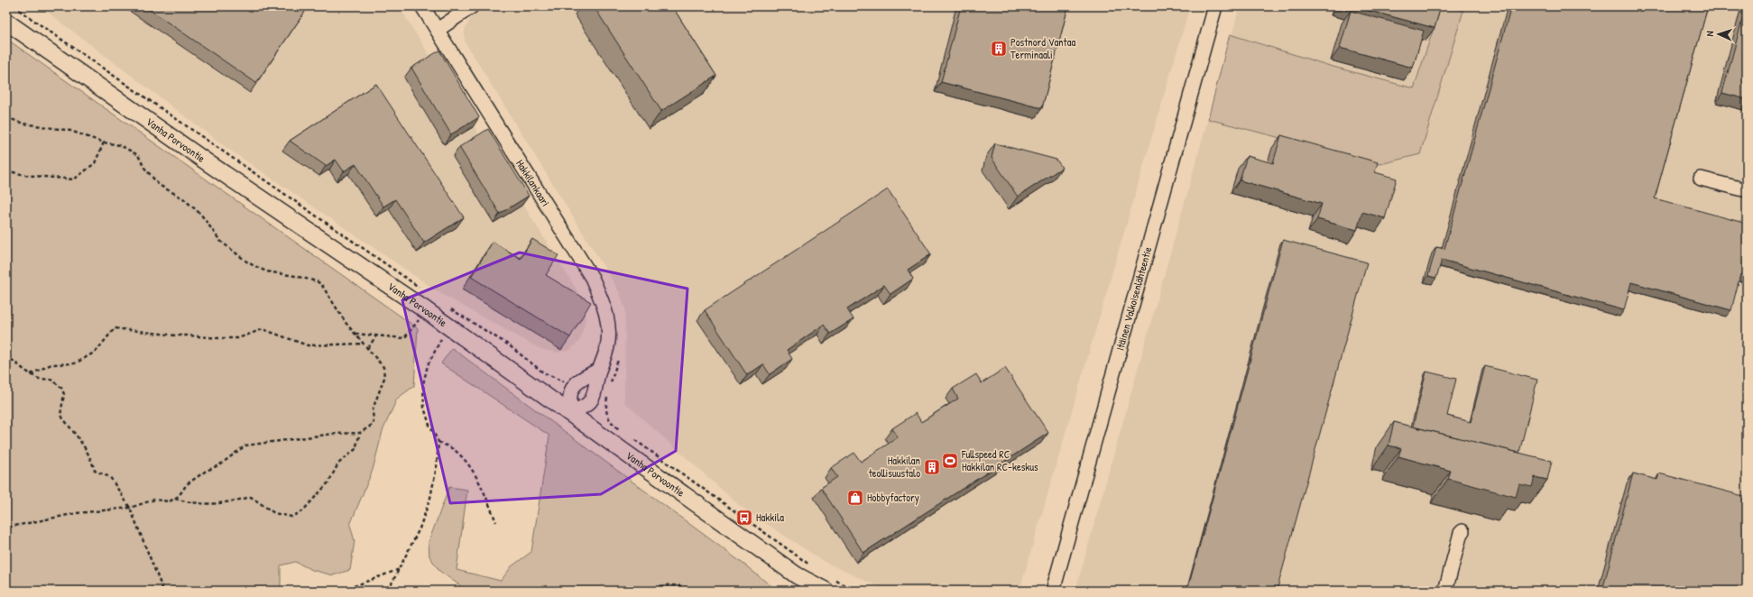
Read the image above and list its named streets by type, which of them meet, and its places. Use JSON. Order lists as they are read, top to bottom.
{
  "streets": {
    "main road": ["Vanha Porvoontie"],
    "street": ["Hakkilankaari", "Itäinen Valkoisenlähteentie"]
  },
  "places": {
    "building": ["Postnord Vantaa Terminaali", "Hakkilan teollisuustalo"],
    "sports": ["Fullspeed RC Hakkilan RC-keskus"],
    "shop": ["Hobbyfactory"],
    "bus stop": ["Hakkila"]
  },
  "north": "left"
}
